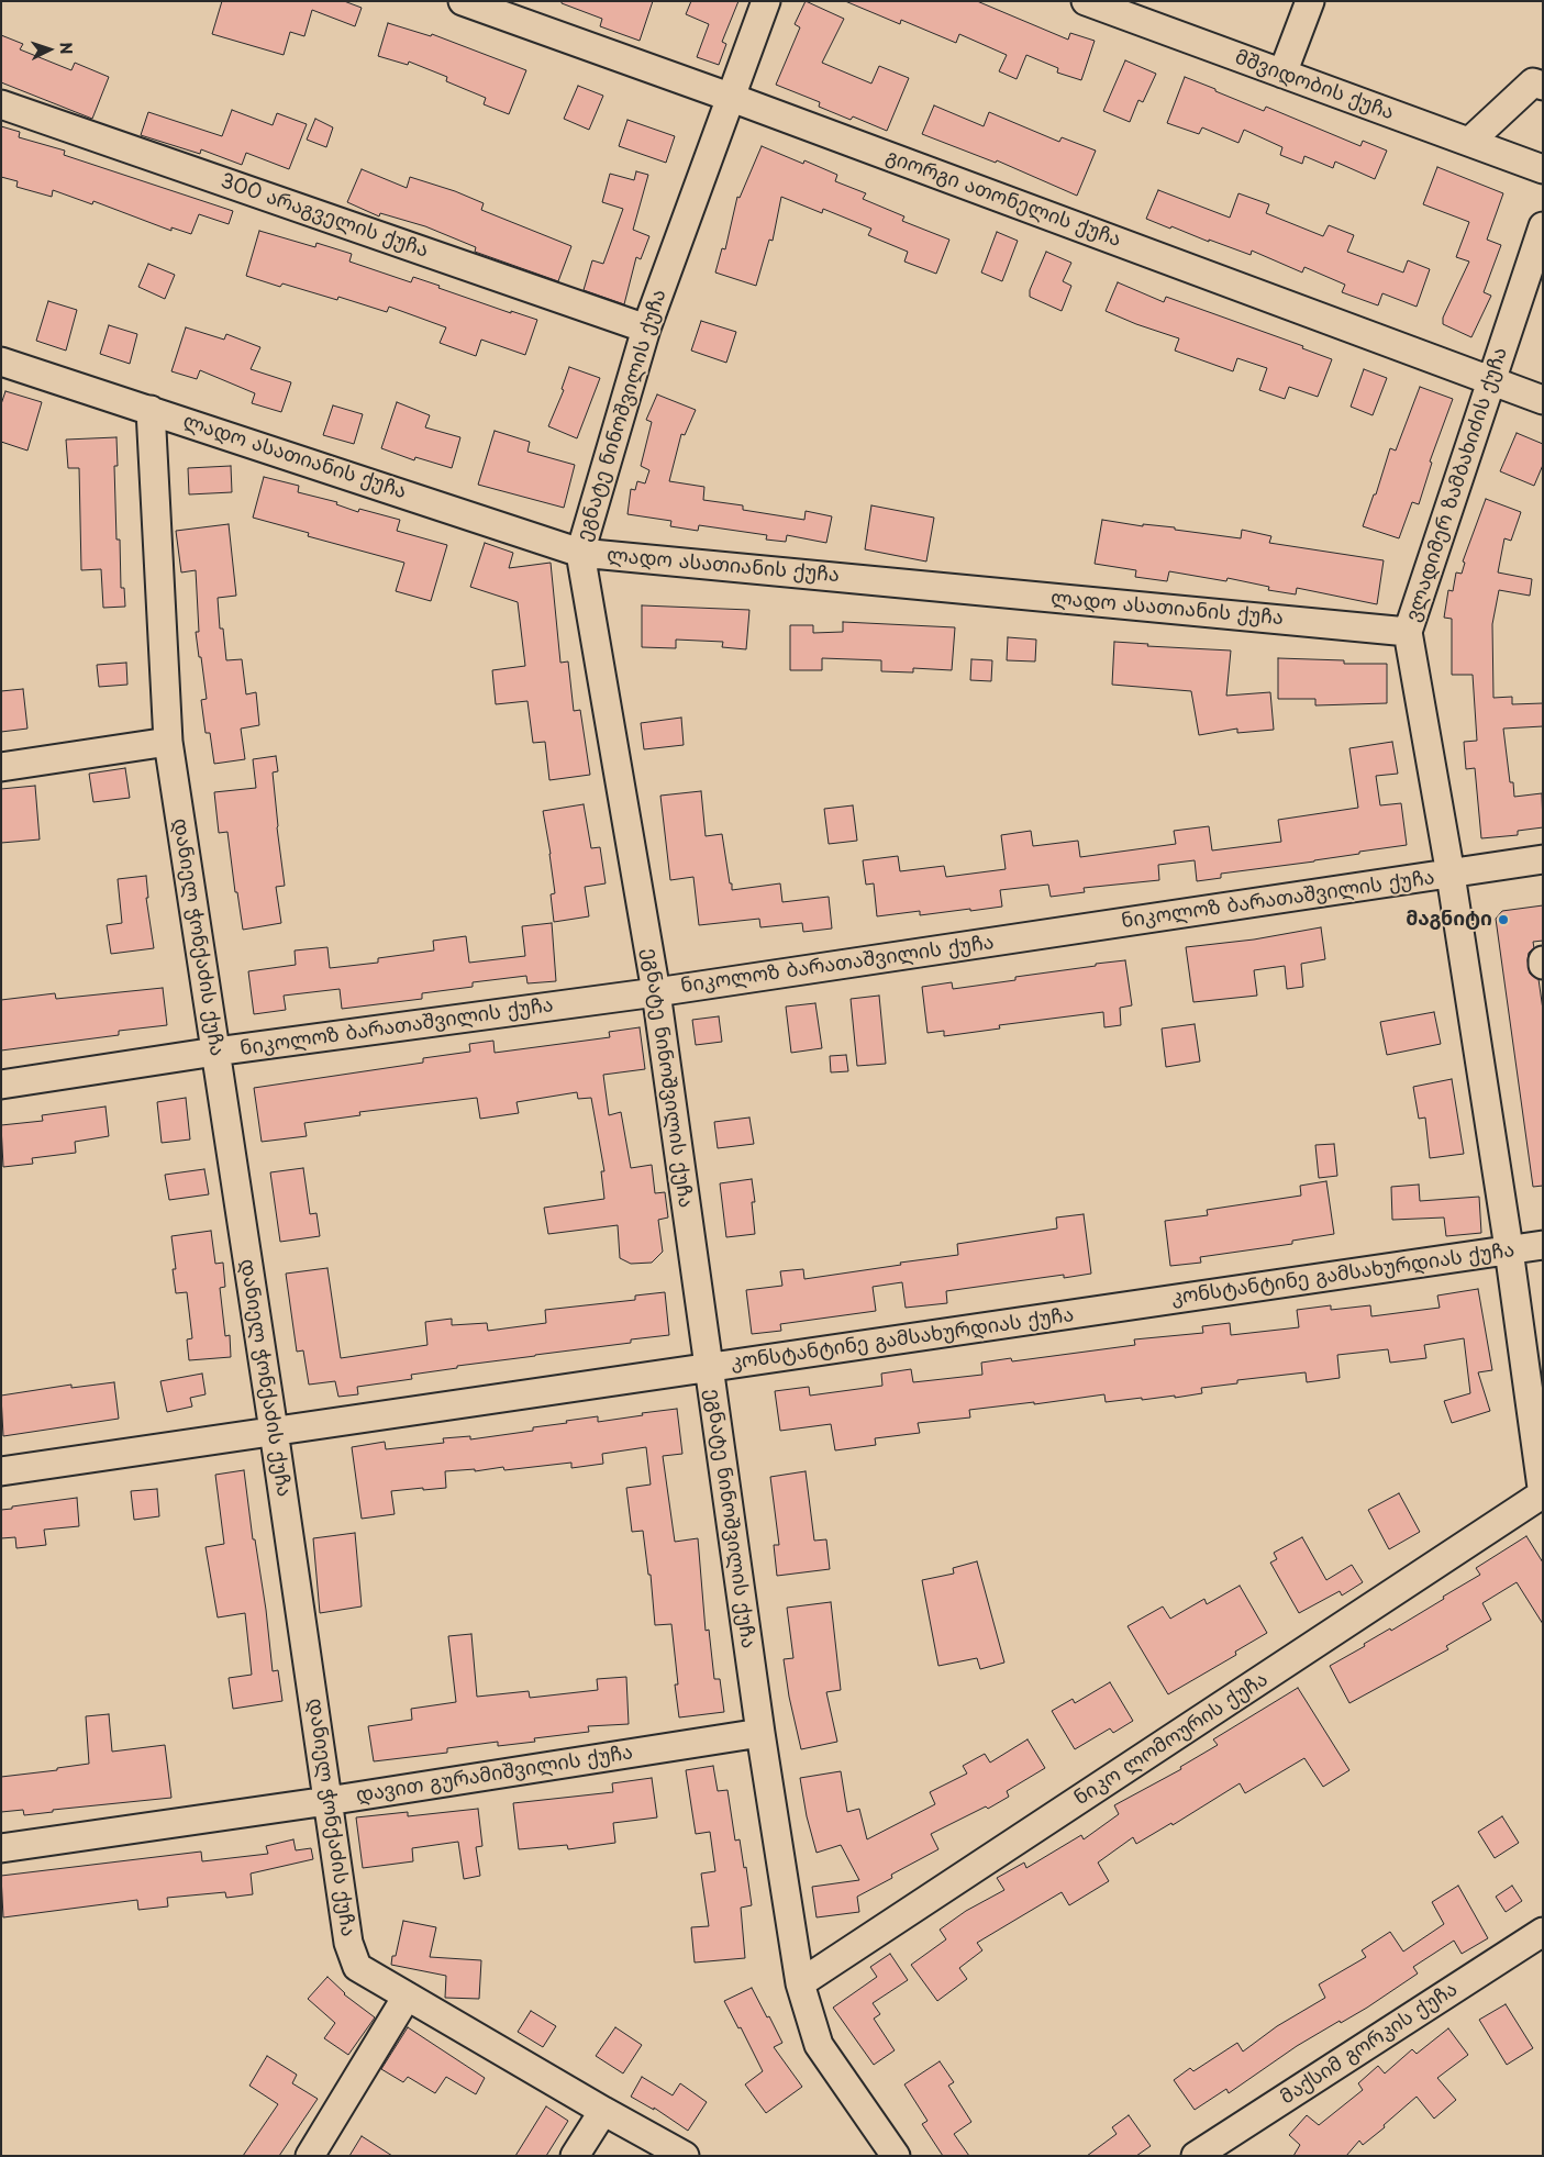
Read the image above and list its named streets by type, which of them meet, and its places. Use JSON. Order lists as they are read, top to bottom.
{
  "streets": {
    "street": [
      "მშვიდობის ქუჩა",
      "გიორგი ათონელის ქუჩა",
      "300 არაგველის ქუჩა",
      "ეგნატე ნინოშვილის ქუჩა",
      "ლადო ასათიანის ქუჩა",
      "ვლადიმერ ზამბახიძის ქუჩა",
      "ნიკოლოზ ბარათაშვილის ქუჩა",
      "დანიელ ჭონქაძის ქუჩა",
      "კონსტანტინე გამსახურდიას ქუჩა",
      "ნიკო ლომოურის ქუჩა",
      "დავით გურამიშვილის ქუჩა",
      "მაქსიმ გორკის ქუჩა"
    ]
  },
  "crossings": [
    ["გიორგი ათონელის ქუჩა", "ეგნატე ნინოშვილის ქუჩა"],
    ["გიორგი ათონელის ქუჩა", "ვლადიმერ ზამბახიძის ქუჩა"],
    ["300 არაგველის ქუჩა", "ეგნატე ნინოშვილის ქუჩა"],
    ["ეგნატე ნინოშვილის ქუჩა", "ლადო ასათიანის ქუჩა"],
    ["ეგნატე ნინოშვილის ქუჩა", "ნიკოლოზ ბარათაშვილის ქუჩა"],
    ["ეგნატე ნინოშვილის ქუჩა", "კონსტანტინე გამსახურდიას ქუჩა"],
    ["ეგნატე ნინოშვილის ქუჩა", "ნიკო ლომოურის ქუჩა"],
    ["ეგნატე ნინოშვილის ქუჩა", "დავით გურამიშვილის ქუჩა"],
    ["ლადო ასათიანის ქუჩა", "ვლადიმერ ზამბახიძის ქუჩა"],
    ["ლადო ასათიანის ქუჩა", "დანიელ ჭონქაძის ქუჩა"],
    ["ვლადიმერ ზამბახიძის ქუჩა", "ნიკოლოზ ბარათაშვილის ქუჩა"],
    ["ვლადიმერ ზამბახიძის ქუჩა", "კონსტანტინე გამსახურდიას ქუჩა"],
    ["ვლადიმერ ზამბახიძის ქუჩა", "ნიკო ლომოურის ქუჩა"],
    ["ნიკოლოზ ბარათაშვილის ქუჩა", "დანიელ ჭონქაძის ქუჩა"],
    ["დანიელ ჭონქაძის ქუჩა", "კონსტანტინე გამსახურდიას ქუჩა"],
    ["დანიელ ჭონქაძის ქუჩა", "დავით გურამიშვილის ქუჩა"]
  ],
  "places": ["მაგნიტი"],
  "north": "right"
}
